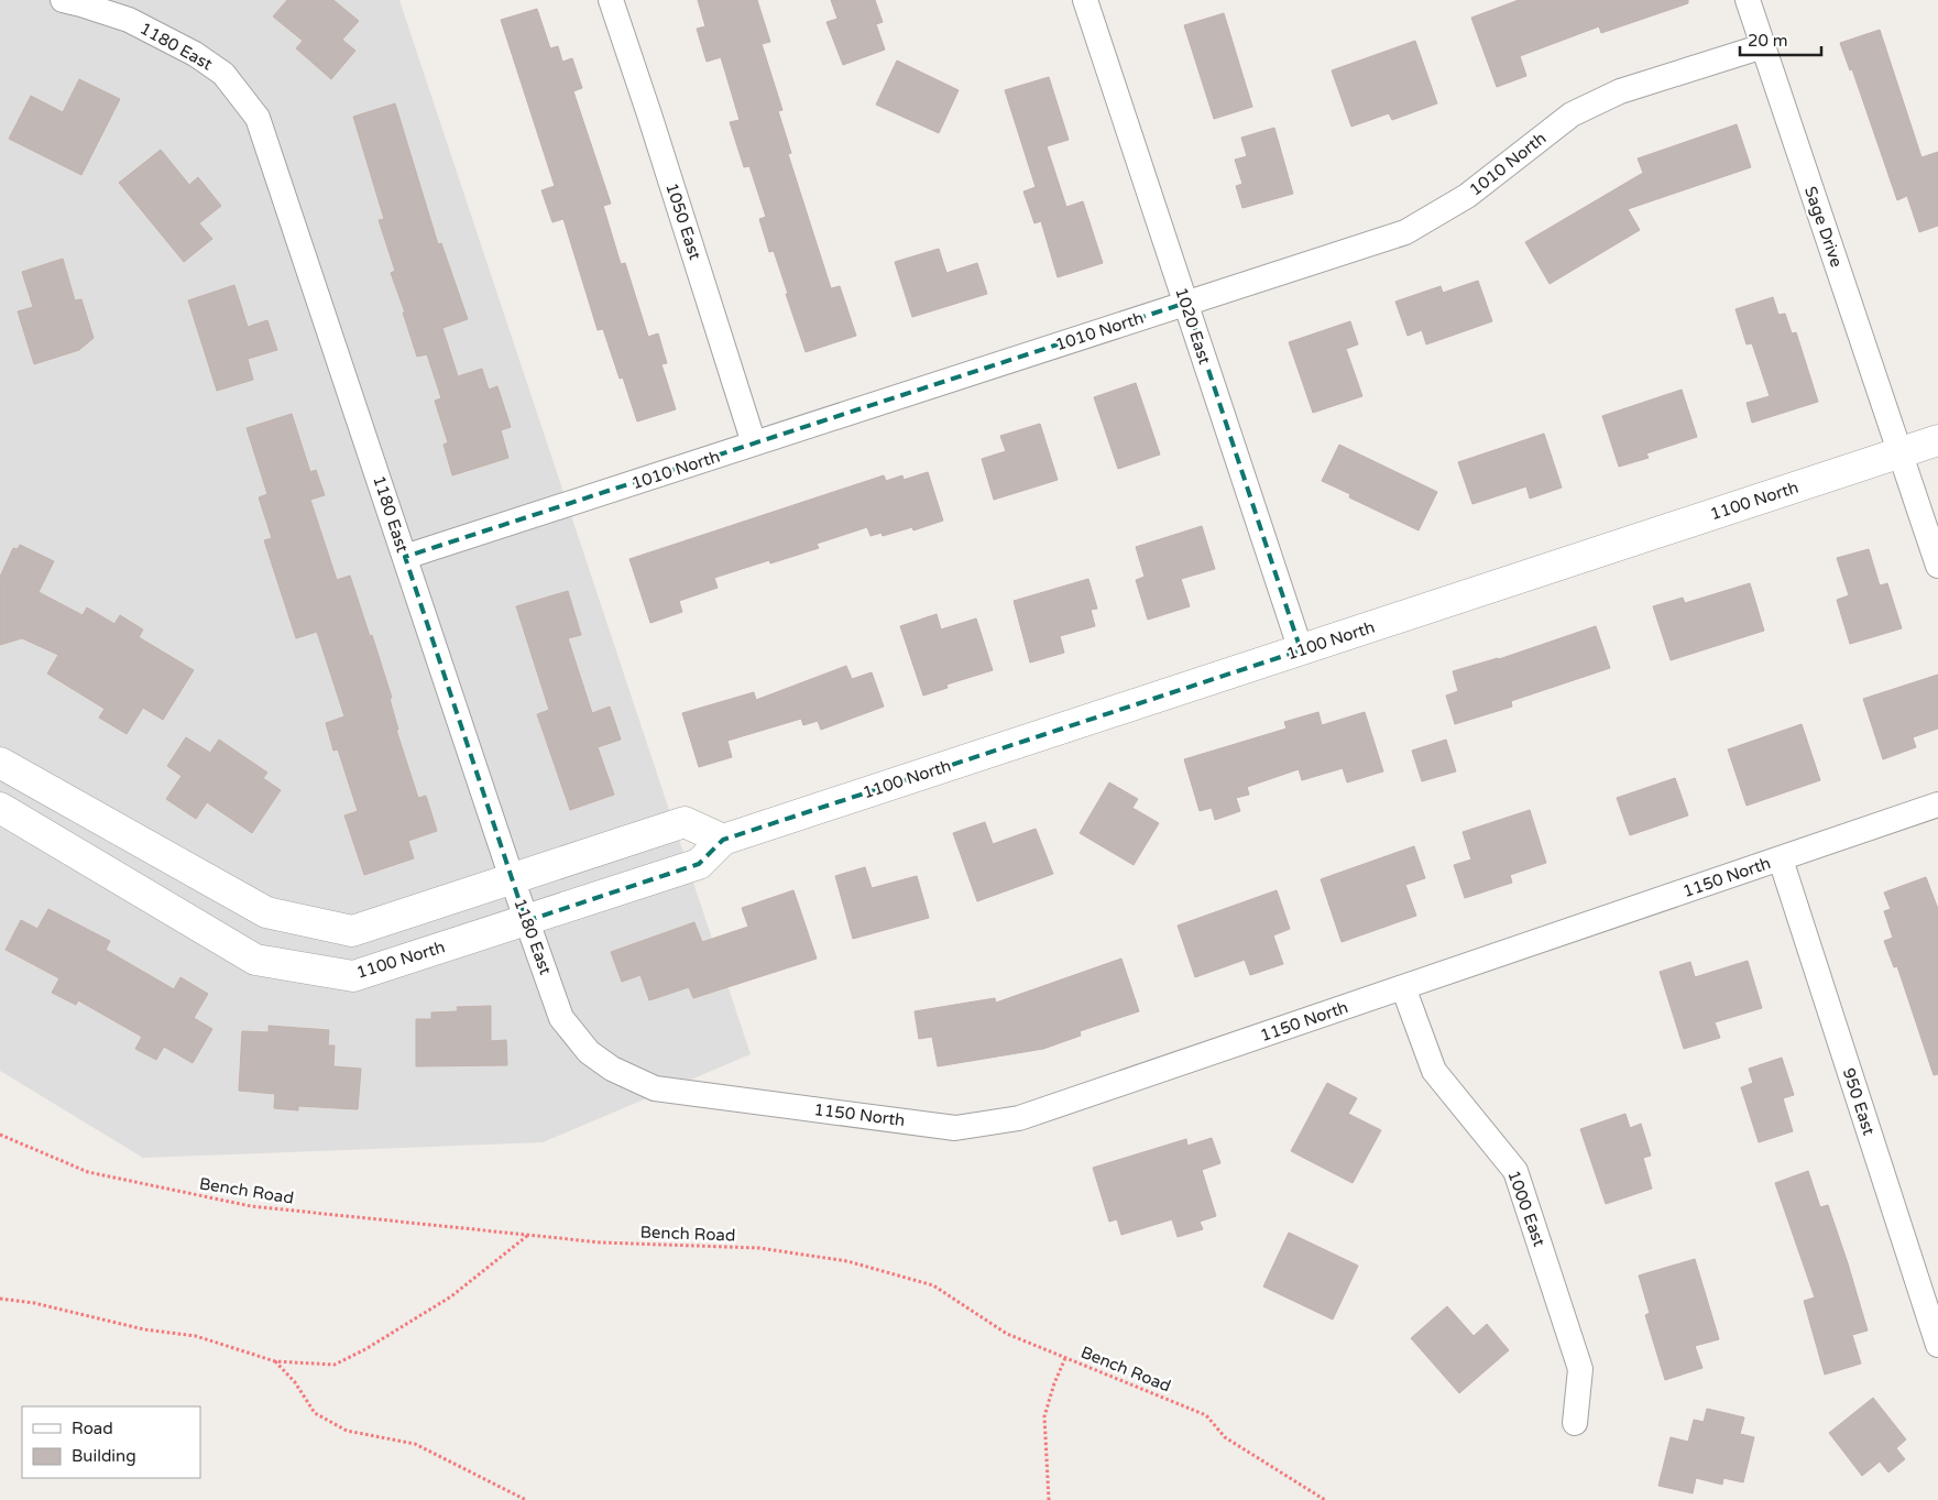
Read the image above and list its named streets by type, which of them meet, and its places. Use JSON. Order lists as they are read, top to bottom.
{
  "streets": {
    "street": [
      "1180 East",
      "1010 North",
      "1050 East",
      "Sage Drive",
      "1020 East",
      "1100 North",
      "1150 North",
      "950 East",
      "1000 East"
    ],
    "path": ["Bench Road"]
  },
  "crossings": [
    ["1180 East", "1010 North"],
    ["1180 East", "1100 North"],
    ["1180 East", "1150 North"],
    ["1010 North", "1050 East"],
    ["1010 North", "Sage Drive"],
    ["1010 North", "1020 East"],
    ["Sage Drive", "1100 North"],
    ["1020 East", "1100 North"],
    ["1150 North", "950 East"],
    ["1150 North", "1000 East"]
  ],
  "legend": ["Road", "Building"],
  "scale_bar": "20 m"
}
